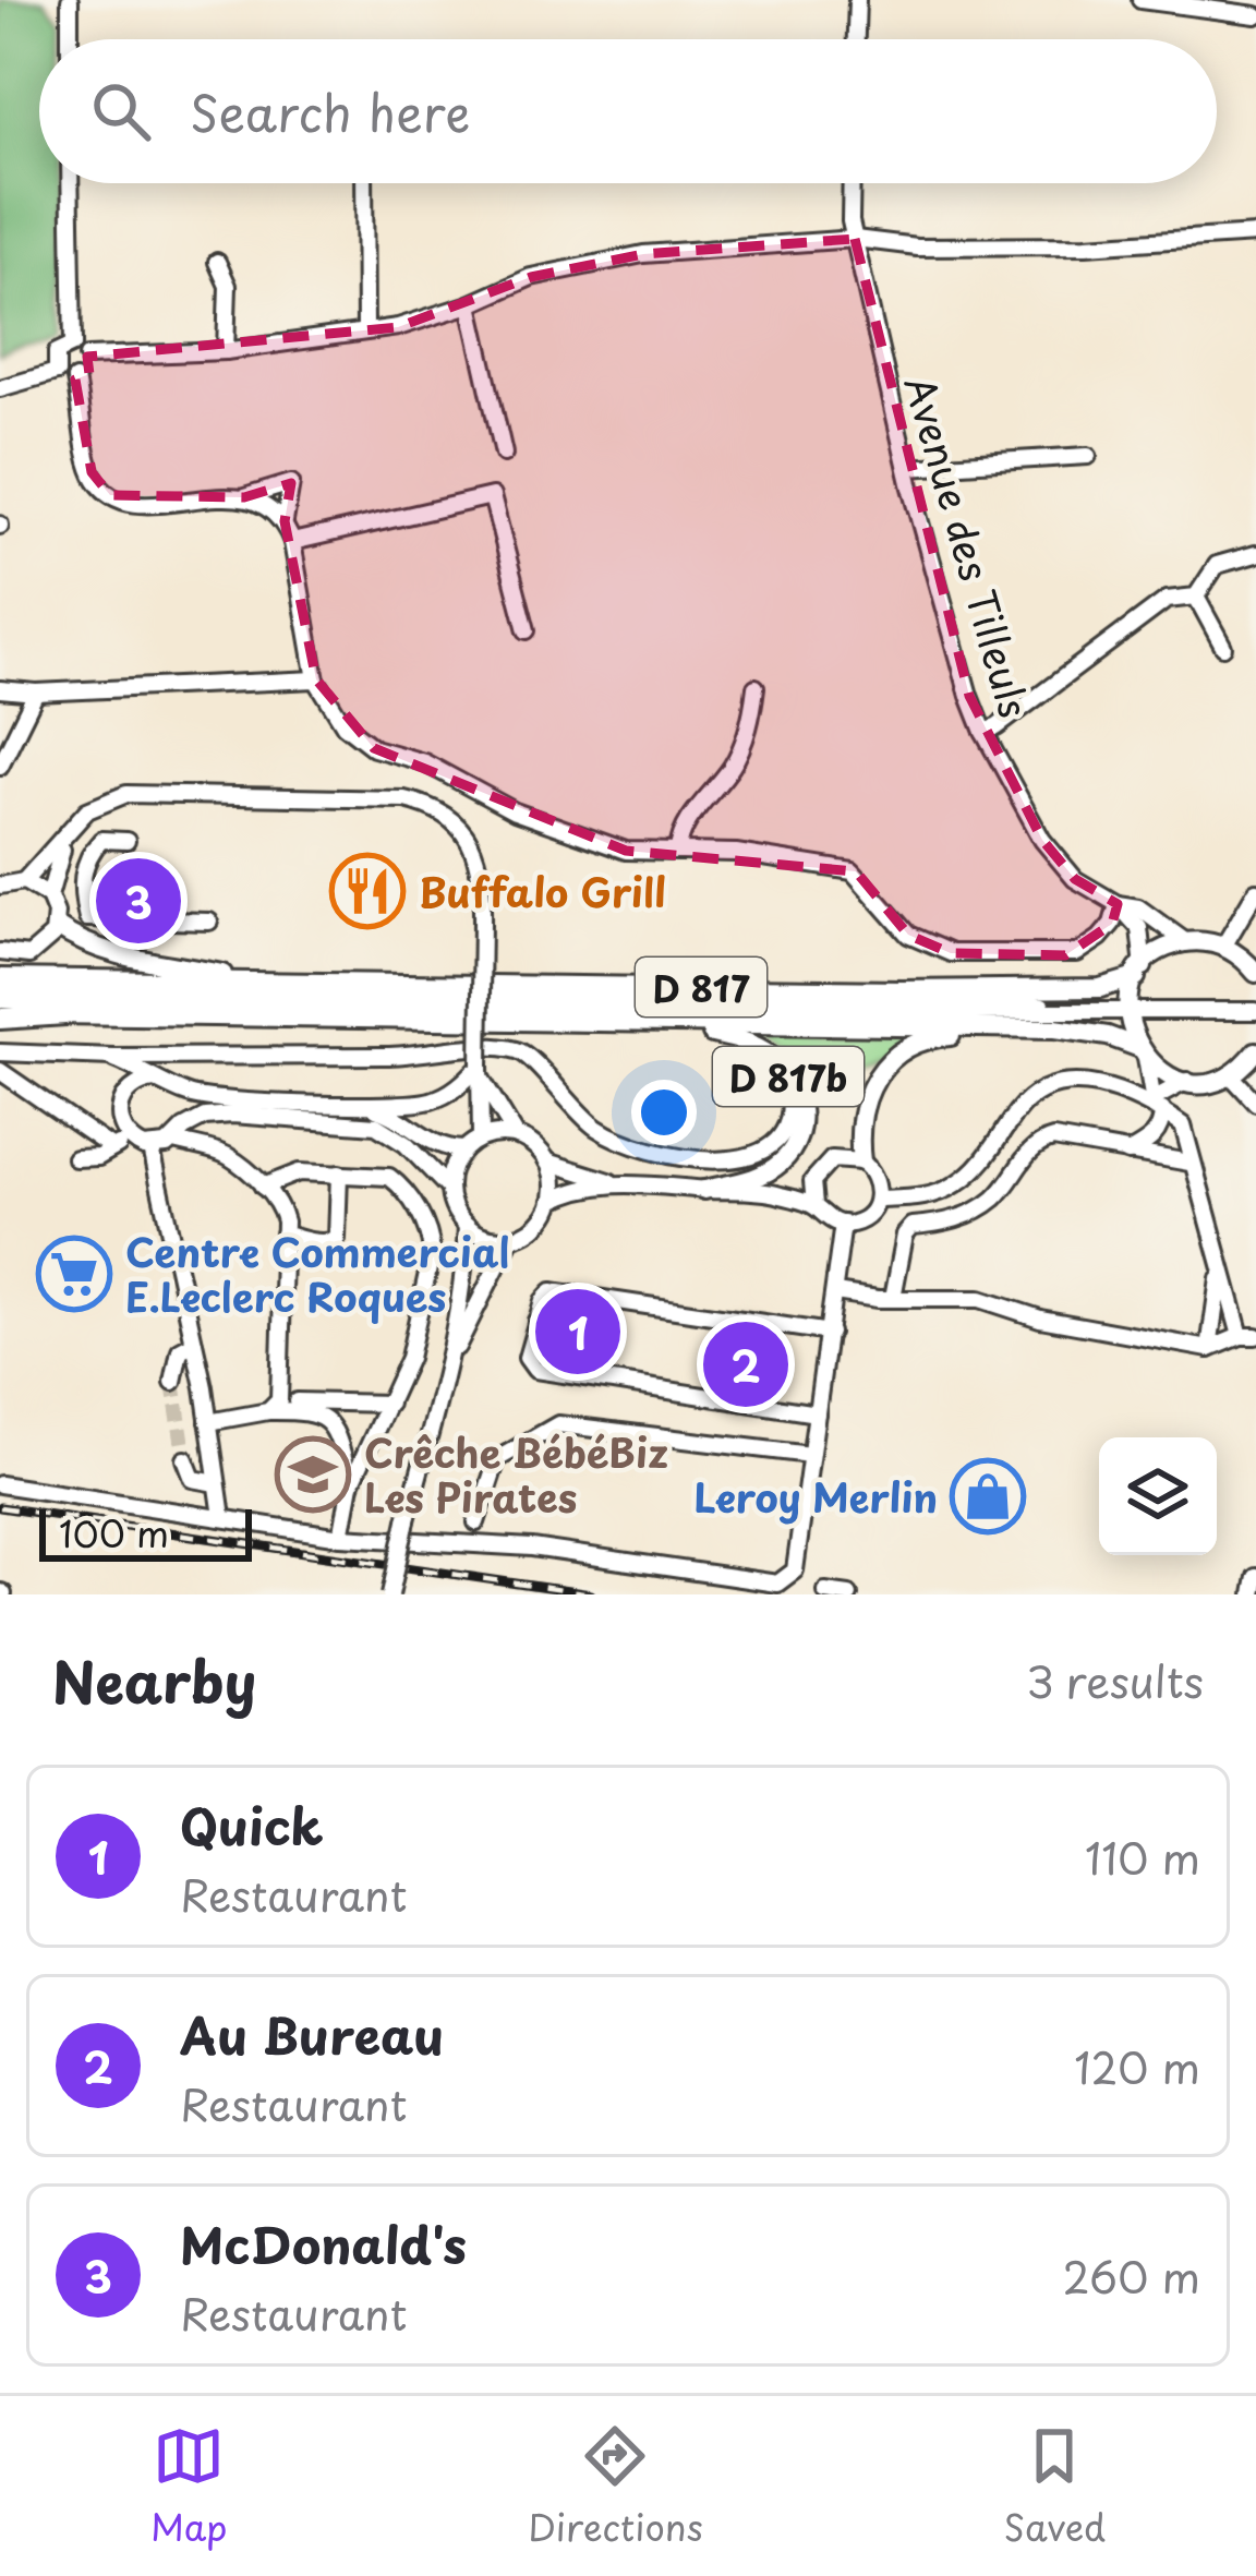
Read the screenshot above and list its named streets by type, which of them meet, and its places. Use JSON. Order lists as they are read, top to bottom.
{
  "streets": {
    "main road": ["D 817", "D 817b"],
    "street": ["Avenue des Tilleuls"]
  },
  "crossings": [
    ["Avenue des Tilleuls", "D 817"],
    ["D 817", "D 817b"]
  ],
  "places": {
    "restaurant": ["Buffalo Grill"],
    "supermarket": ["Centre Commercial E.Leclerc Roques"],
    "school or university": ["Crêche BébéBiz Les Pirates"],
    "shop": ["Leroy Merlin"]
  },
  "scale_bar": "100 m",
  "page": {
    "search": "Search here",
    "pins": ["3", "1", "2"],
    "scale": "100 m",
    "heading": ["Nearby", "3 results"],
    "list": [
      {
        "mark": "1",
        "name": "Quick",
        "note": "Restaurant",
        "value": "110 m"
      },
      {
        "mark": "2",
        "name": "Au Bureau",
        "note": "Restaurant",
        "value": "120 m"
      },
      {
        "mark": "3",
        "name": "McDonald's",
        "note": "Restaurant",
        "value": "260 m"
      }
    ],
    "nav": ["Map", "Directions", "Saved"]
  }
}
